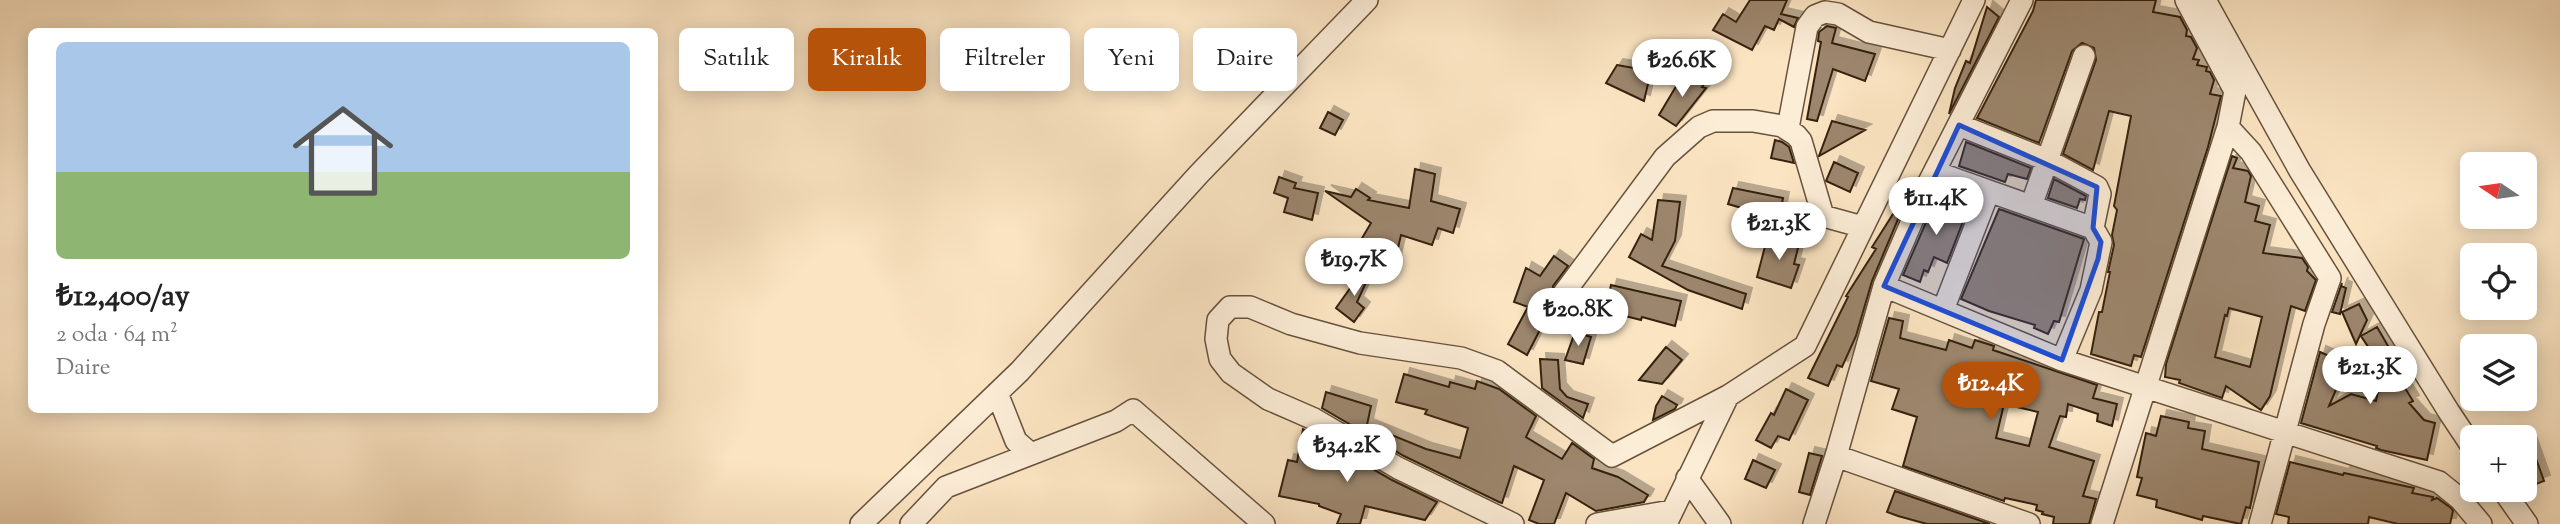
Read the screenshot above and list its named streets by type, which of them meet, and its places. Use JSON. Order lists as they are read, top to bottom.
{
  "north": "left",
  "page": {
    "chip": [
      "Satılık",
      "Kiralık",
      "Filtreler",
      "Yeni",
      "Daire"
    ],
    "list": [
      {
        "name": "₺12,400/ay",
        "note": "2 oda · 64 m² · Daire"
      }
    ],
    "price": [
      "₺26.6K",
      "₺11.4K",
      "₺21.3K",
      "₺19.7K",
      "₺20.8K",
      "₺21.3K",
      "₺12.4K",
      "₺34.2K"
    ],
    "map_buttons": "+"
  }
}
